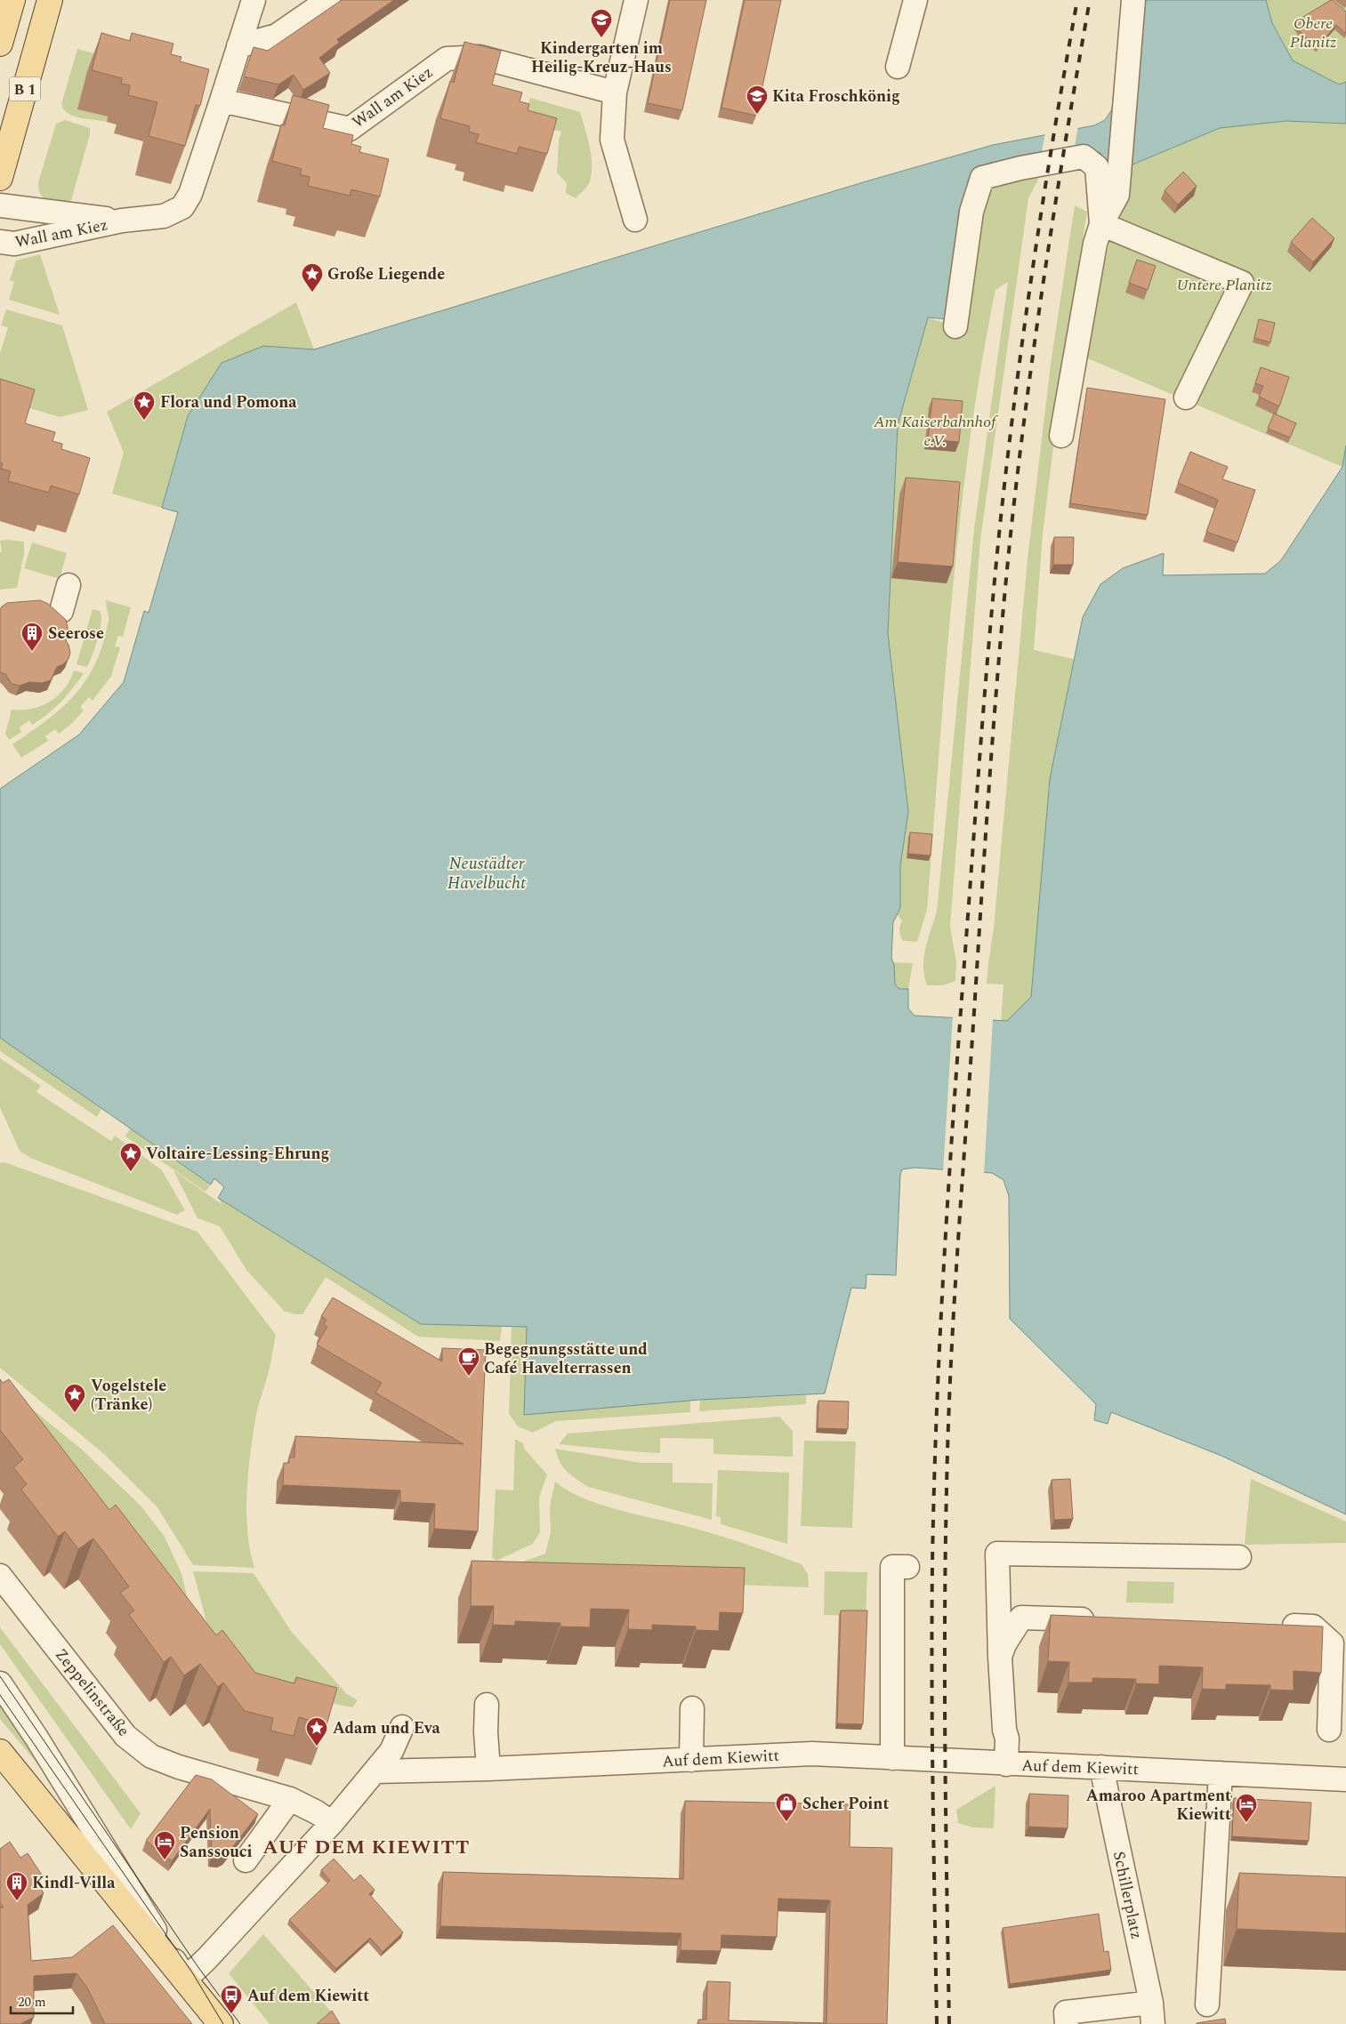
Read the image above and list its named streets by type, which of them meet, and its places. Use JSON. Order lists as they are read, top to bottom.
{
  "streets": {
    "main road": ["B 1"],
    "street": [
      "Wall am Kiez",
      "Zeppelinstraße",
      "Auf dem Kiewitt",
      "Schillerplatz"
    ]
  },
  "crossings": [
    ["Auf dem Kiewitt", "Schillerplatz"]
  ],
  "districts": ["AUF DEM KIEWITT"],
  "water": ["Neustädter Havelbucht"],
  "parks": ["Obere Planitz", "Untere Planitz", "Am Kaiserbahnhof e.V."],
  "places": {
    "school or university": ["Kindergarten im Heilig-Kreuz-Haus", "Kita Froschkönig"],
    "place": [
      "Große Liegende",
      "Flora und Pomona",
      "Voltaire-Lessing-Ehrung",
      "Vogelstele (Tränke)",
      "Adam und Eva"
    ],
    "building": ["Seerose", "Kindl-Villa"],
    "cafe": ["Begegnungsstätte und Café Havelterrassen"],
    "shop": ["Scher Point"],
    "hotel": ["Amaroo Apartment Kiewitt", "Pension Sanssouci"],
    "bus stop": ["Auf dem Kiewitt"]
  },
  "scale_bar": "20 m"
}
